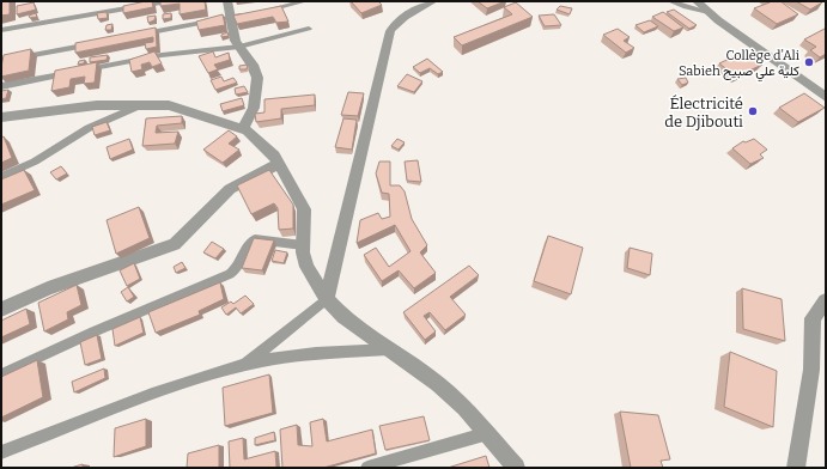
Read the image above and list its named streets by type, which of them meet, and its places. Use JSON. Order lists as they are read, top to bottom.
{
  "places": ["Collège d'Ali Sabieh كلية علي صبيح", "Électricité de Djibouti"]
}
